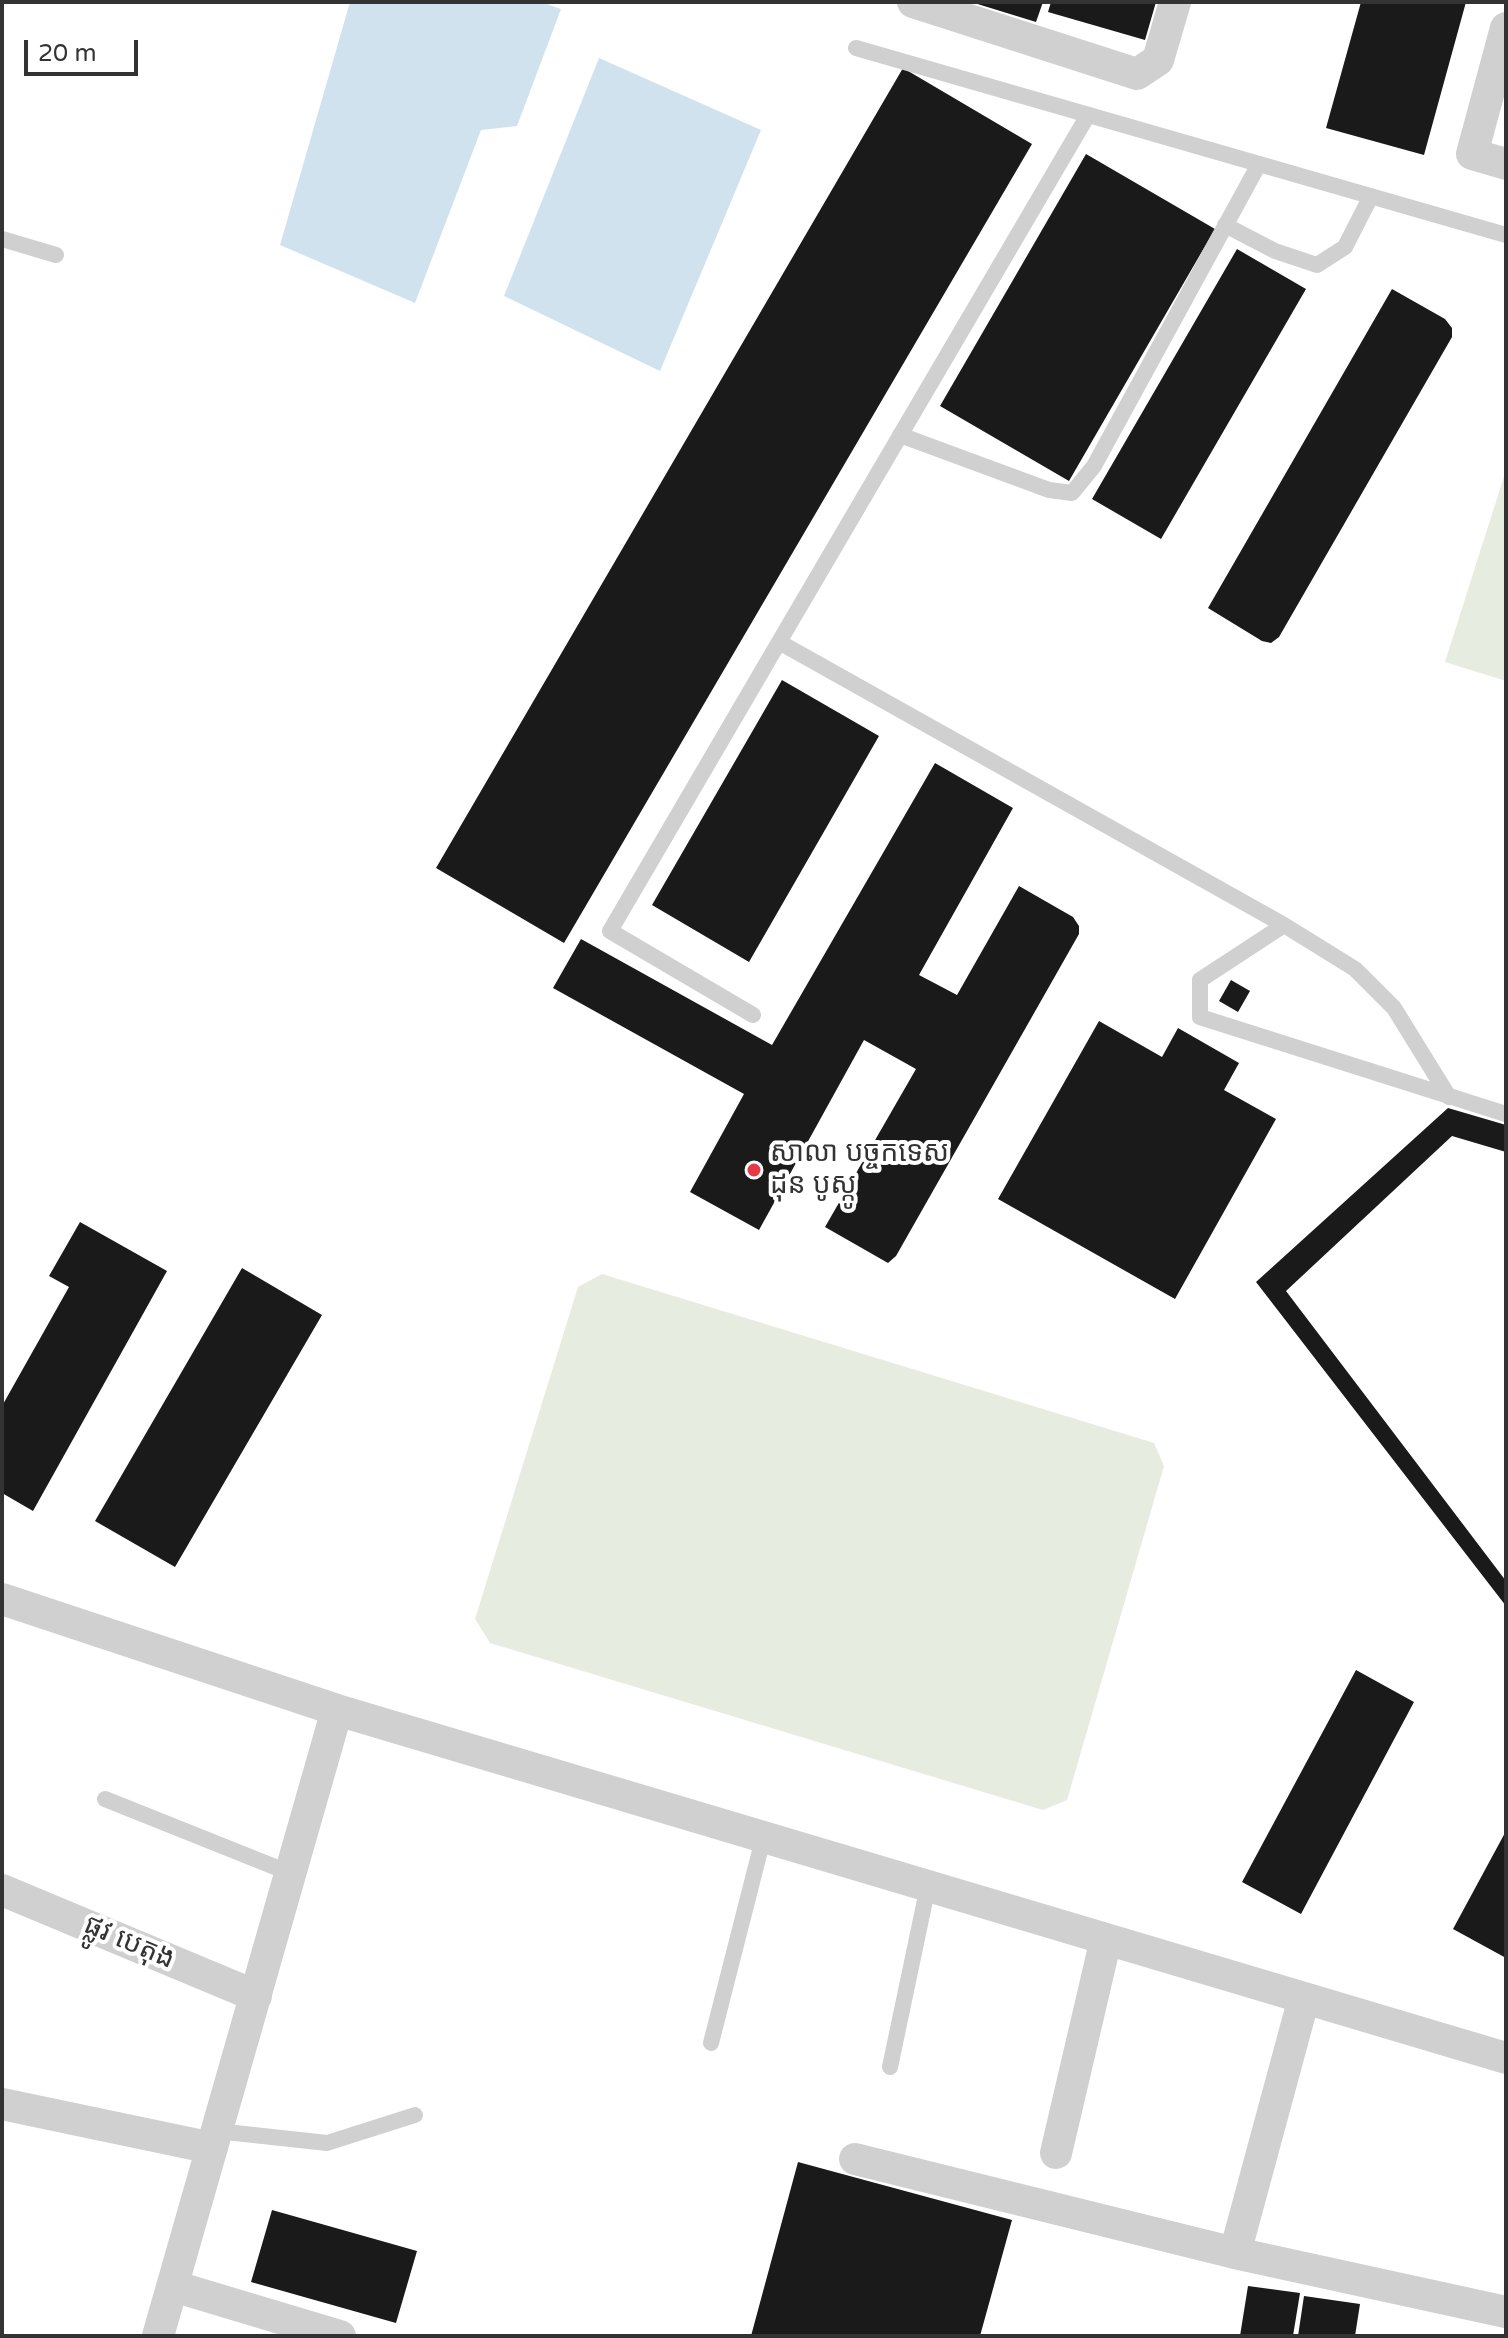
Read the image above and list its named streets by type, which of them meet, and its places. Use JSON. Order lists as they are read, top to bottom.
{
  "streets": {
    "street": ["ផ្លូវ បេតុង"]
  },
  "places": ["សាលា បច្ចកទេស ដុន បូស្កូ"],
  "scale_bar": "20 m"
}
